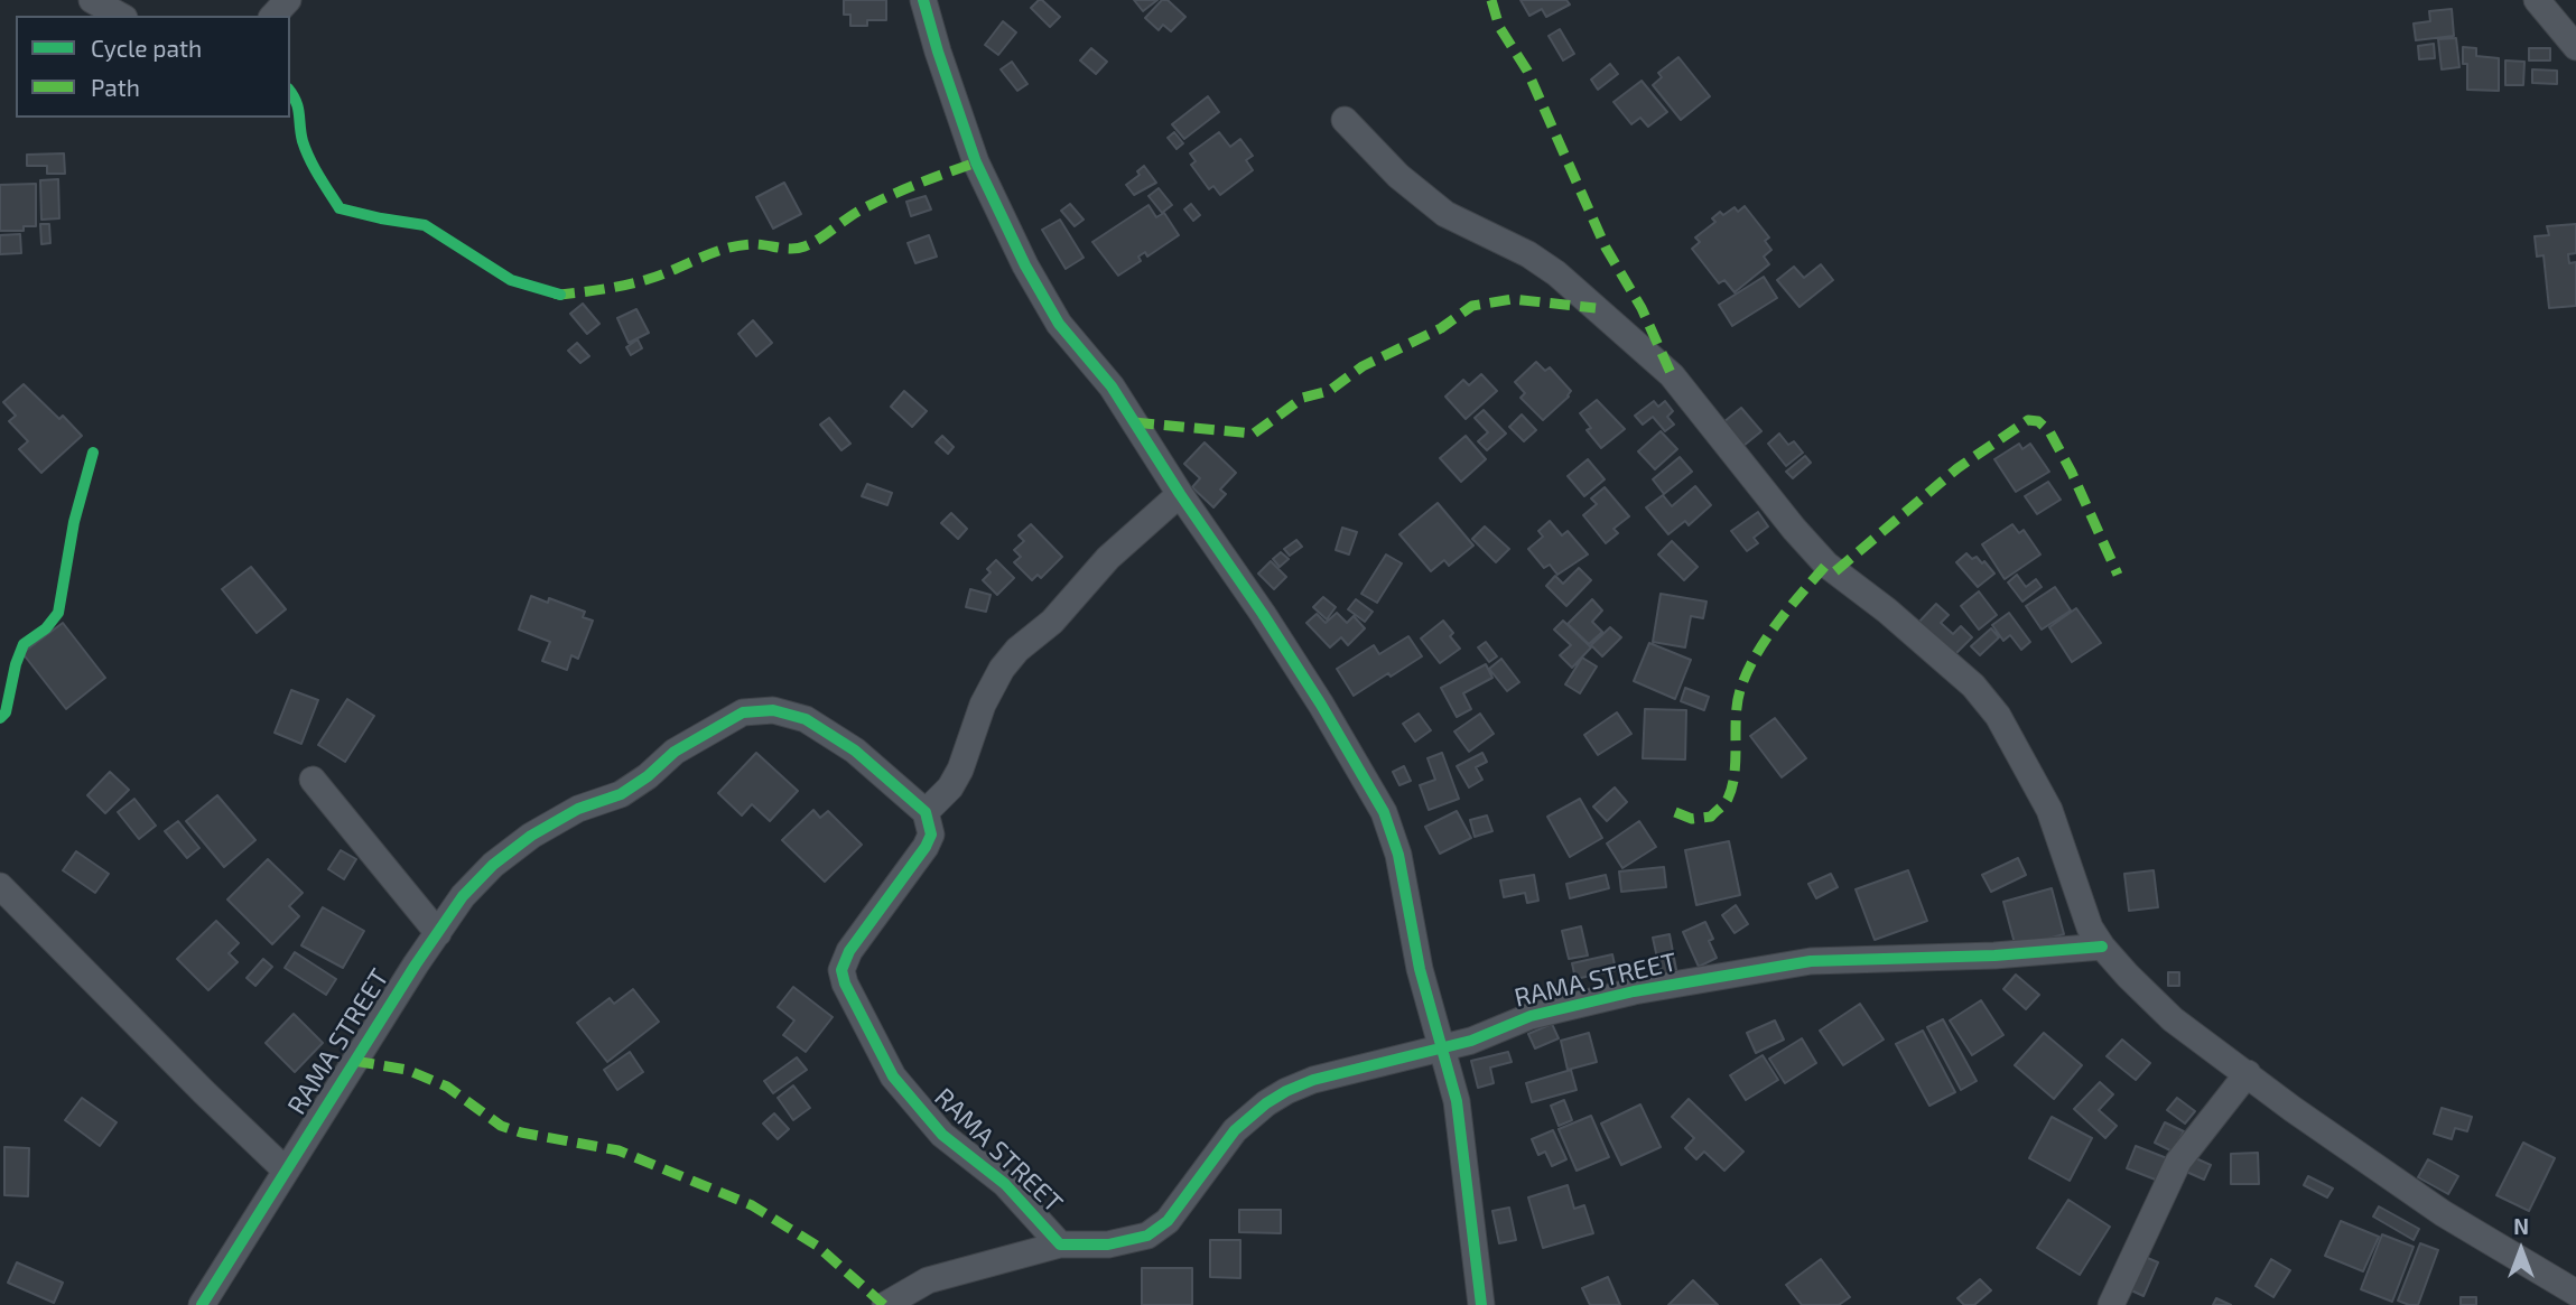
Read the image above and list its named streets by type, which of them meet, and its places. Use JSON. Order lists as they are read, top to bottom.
{
  "streets": {
    "street": ["RAMA STREET"]
  },
  "legend": ["Cycle path", "Path"],
  "north": "top"
}
